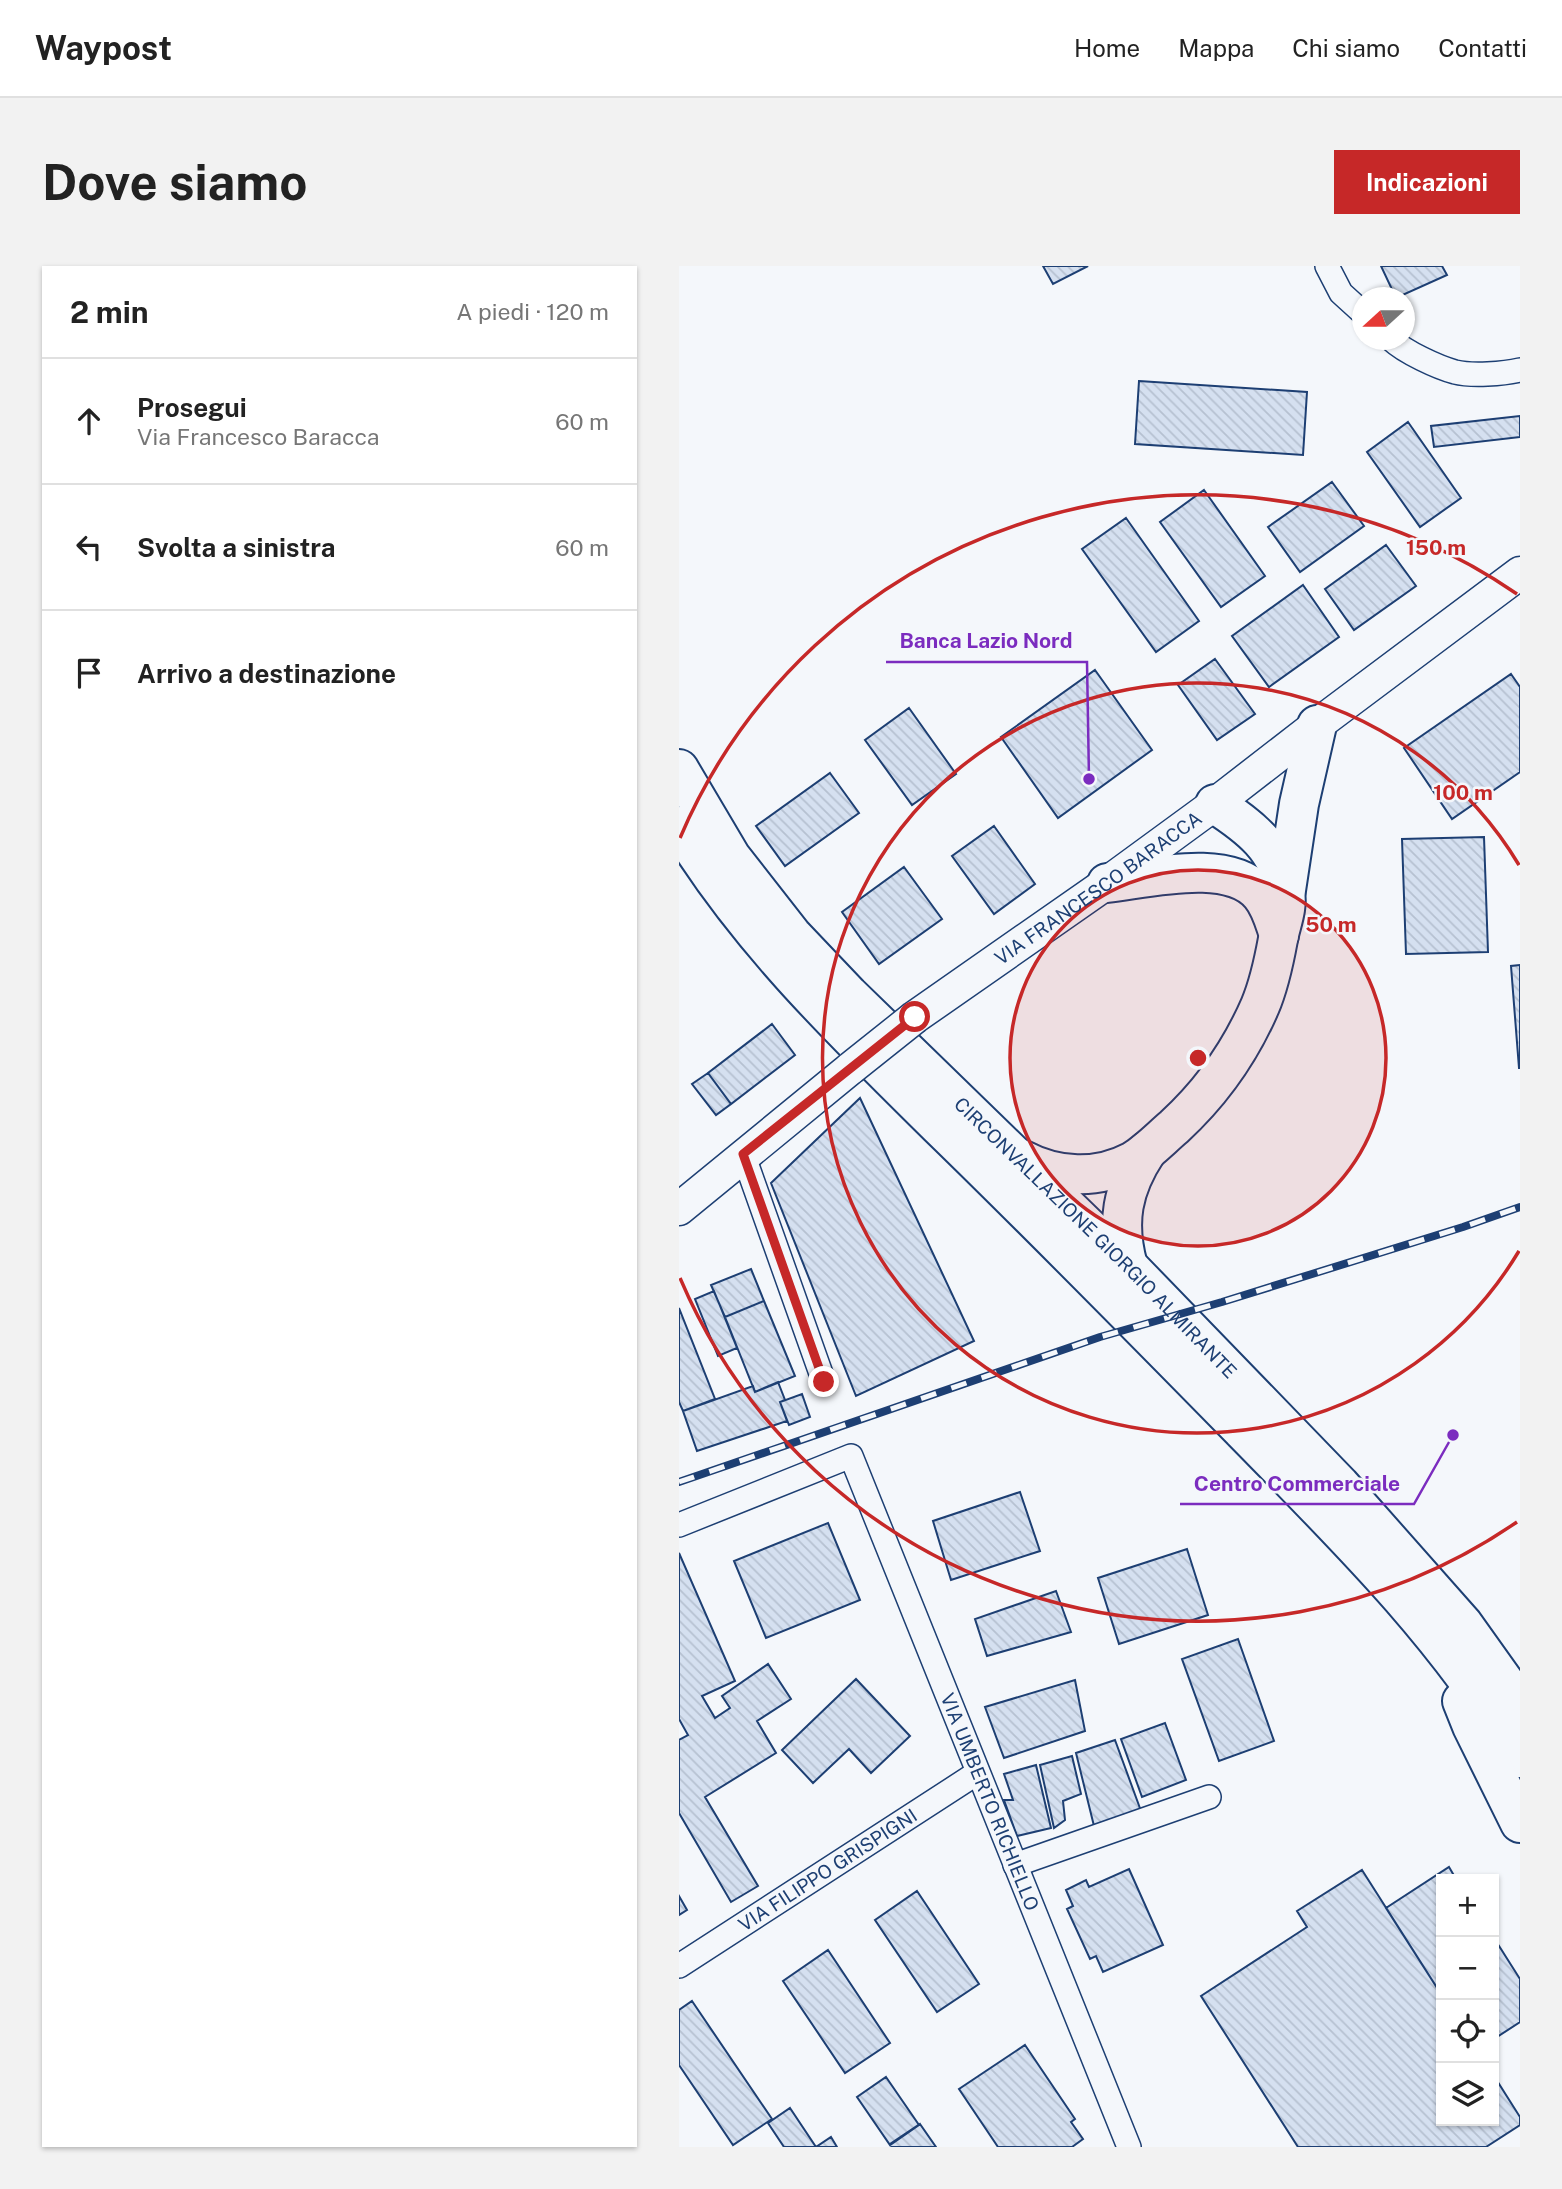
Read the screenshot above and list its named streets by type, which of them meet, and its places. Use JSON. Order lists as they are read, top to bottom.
{
  "streets": {
    "highway": ["CIRCONVALLAZIONE GIORGIO ALMIRANTE"],
    "main road": ["VIA FRANCESCO BARACCA"],
    "street": ["VIA UMBERTO RICHIELLO", "VIA FILIPPO GRISPIGNI"]
  },
  "crossings": [
    ["VIA UMBERTO RICHIELLO", "VIA FILIPPO GRISPIGNI"]
  ],
  "places": ["Banca Lazio Nord", "Centro Commerciale"],
  "north": "left",
  "page": {
    "header": "Waypost",
    "nav": [
      "Home",
      "Mappa",
      "Chi siamo",
      "Contatti"
    ],
    "buttons": "Indicazioni",
    "title": "Dove siamo",
    "heading": ["2 min", "A piedi · 120 m"],
    "list": [
      ["Prosegui", "Via Francesco Baracca", "60 m"],
      ["Svolta a sinistra", "60 m"],
      "Arrivo a destinazione"
    ],
    "map_buttons": ["+", "−"]
  },
  "rings": ["150 m", "100 m", "50 m"]
}
